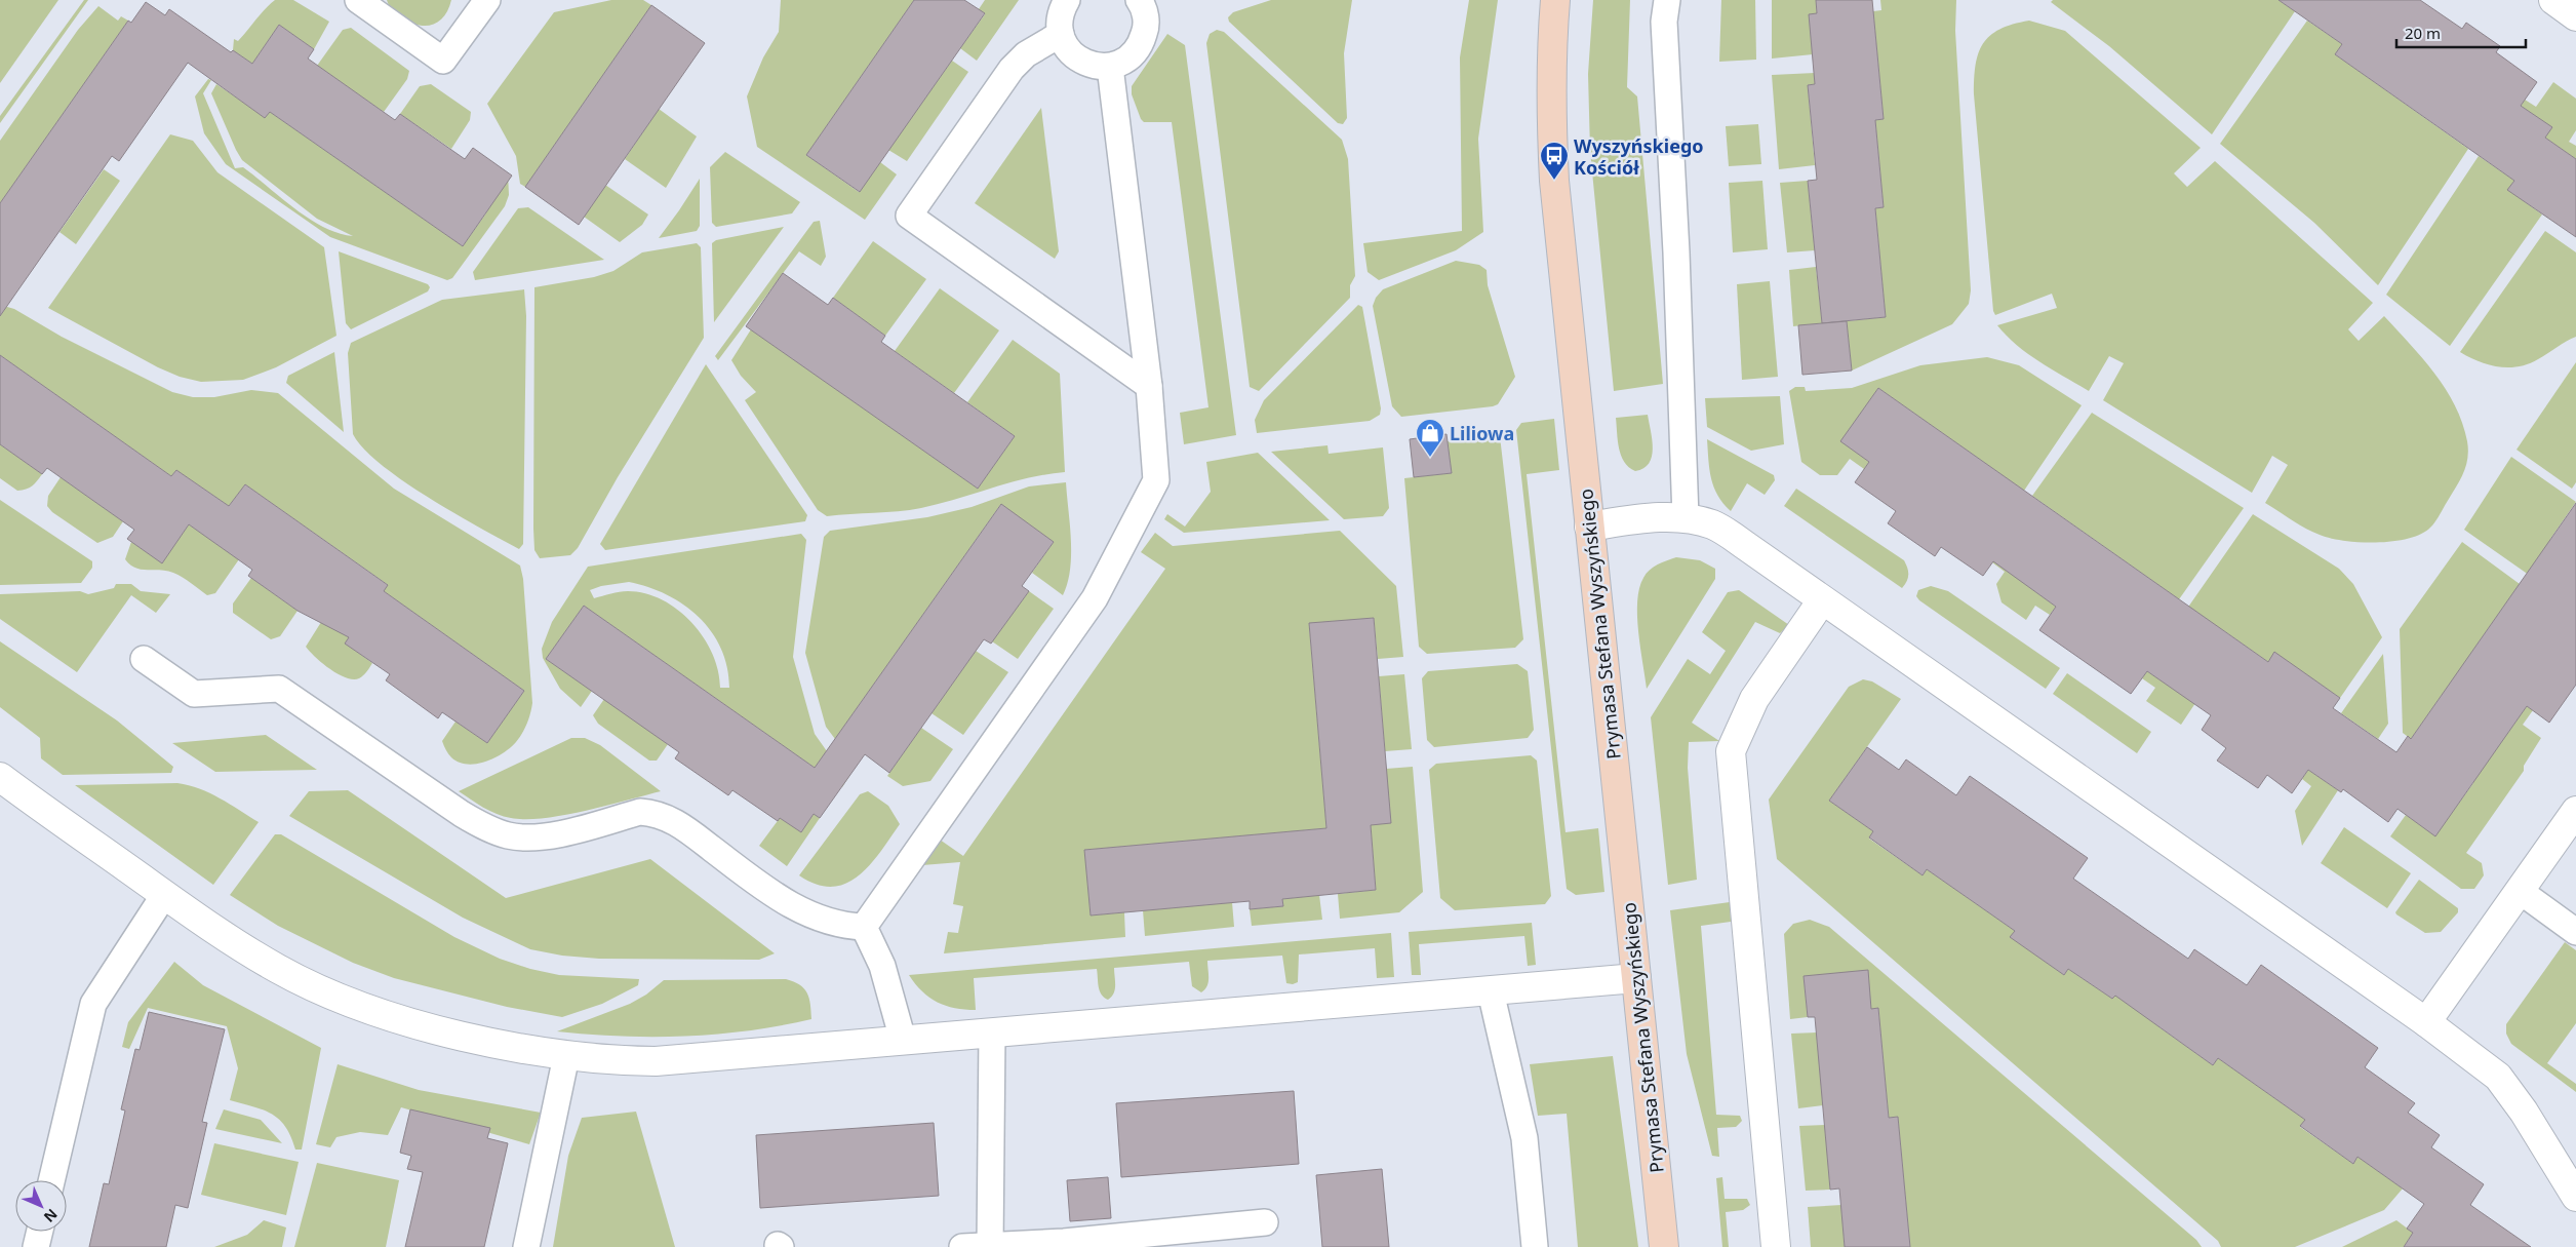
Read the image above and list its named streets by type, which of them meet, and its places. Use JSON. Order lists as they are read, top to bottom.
{
  "streets": {
    "street": ["Prymasa Stefana Wyszyńskiego"]
  },
  "places": {
    "bus stop": ["Wyszyńskiego Kościół"],
    "shop": ["Liliowa"]
  },
  "scale_bar": "20 m",
  "north": "bottom right"
}
